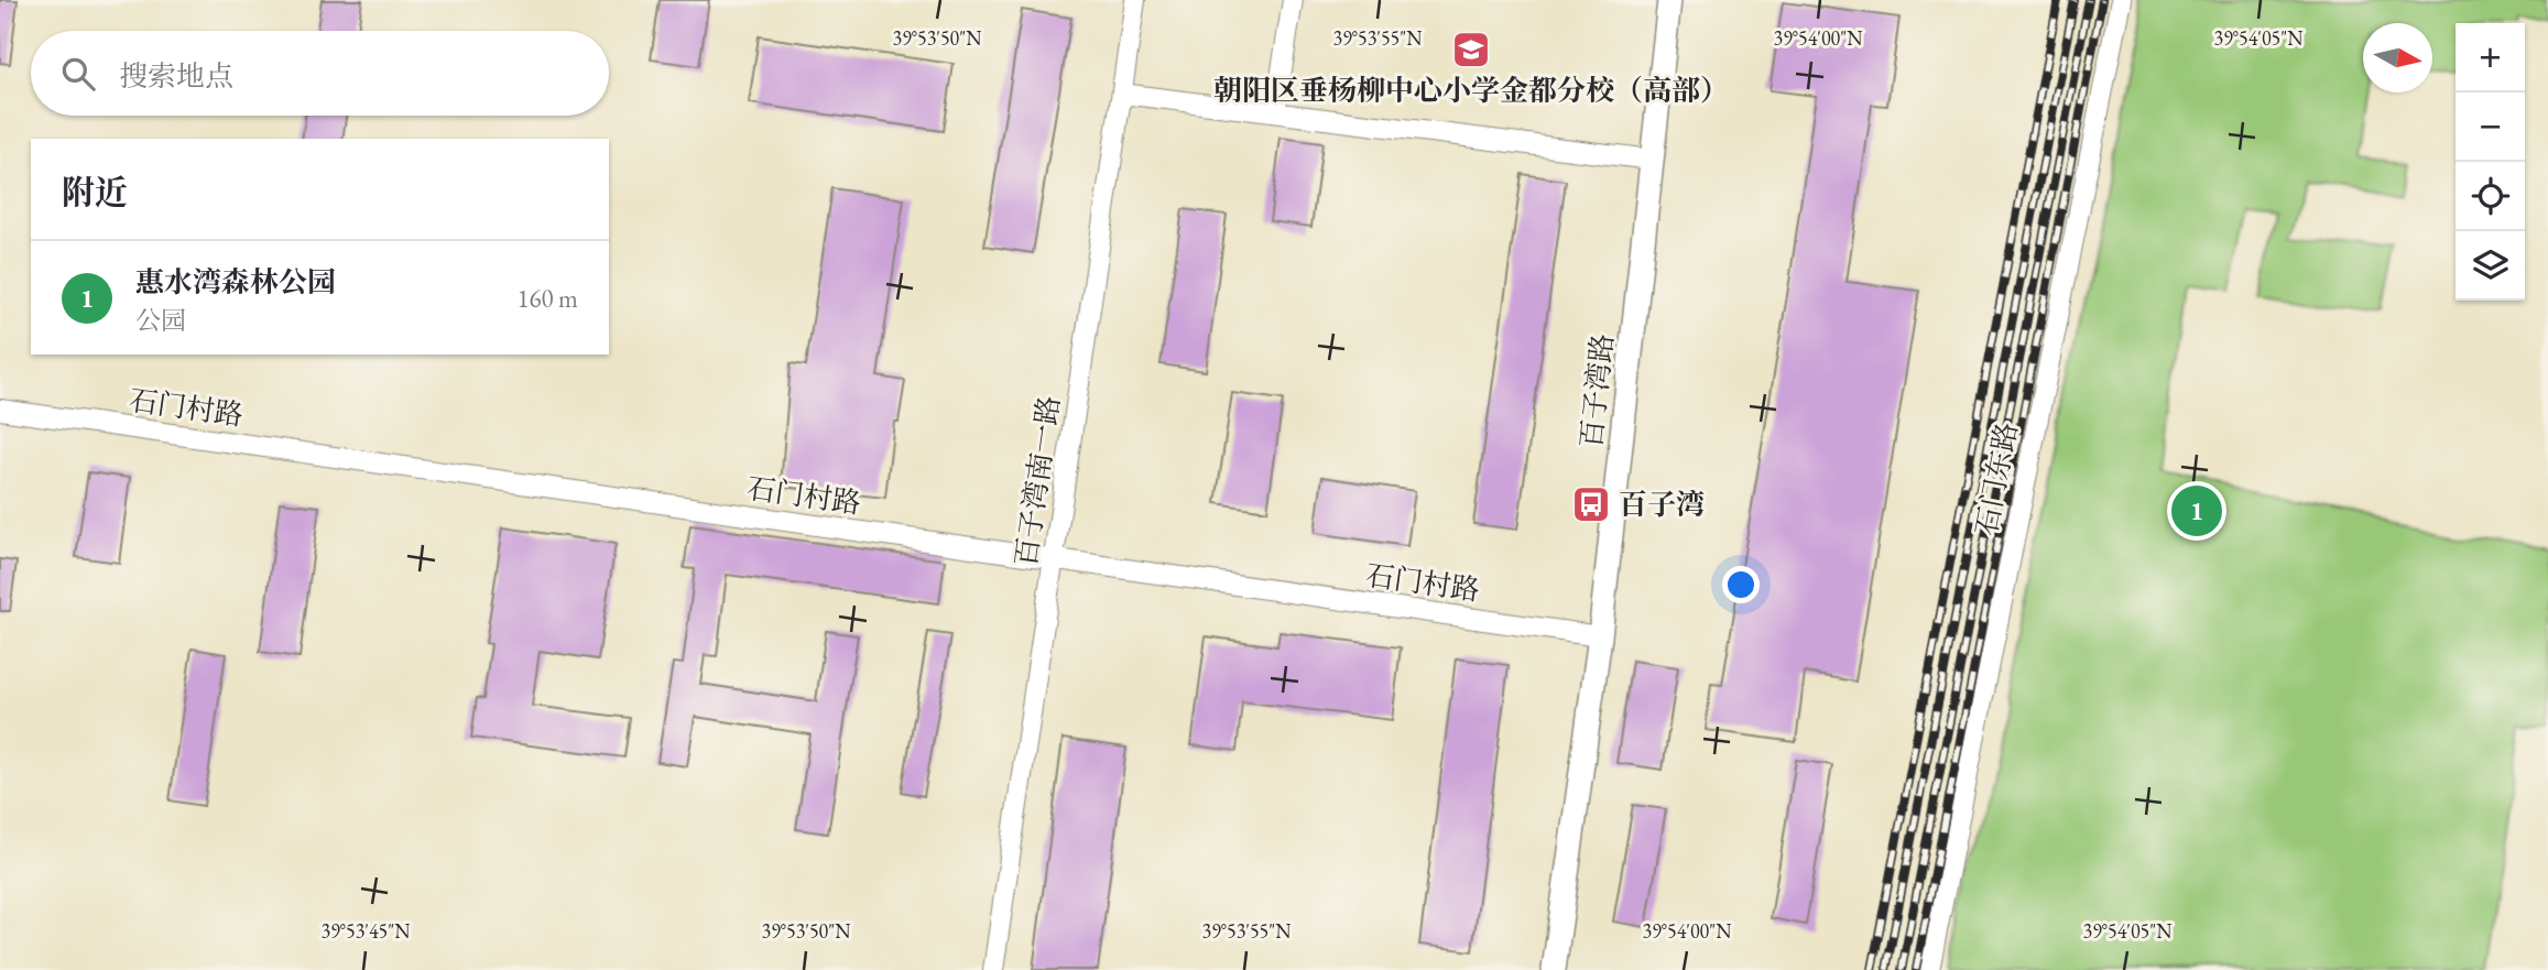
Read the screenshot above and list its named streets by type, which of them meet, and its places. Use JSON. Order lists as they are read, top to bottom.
{
  "streets": {
    "street": [
      "百子湾路",
      "石门村路",
      "石门东路",
      "百子湾南一路"
    ]
  },
  "crossings": [
    ["百子湾路", "石门村路"],
    ["石门村路", "百子湾南一路"]
  ],
  "places": {
    "school or university": ["朝阳区垂杨柳中心小学金都分校（高部）"],
    "bus stop": ["百子湾"]
  },
  "north": "right",
  "page": {
    "map_buttons": ["+", "−"],
    "search": "搜索地点",
    "heading": "附近",
    "list": [
      {
        "mark": "1",
        "name": "惠水湾森林公园",
        "note": "公园",
        "value": "160 m"
      }
    ],
    "pins": "1"
  },
  "coordinates": [
    "39°53'50\"N",
    "39°53'55\"N",
    "39°54'00\"N",
    "39°54'05\"N",
    "39°53'45\"N"
  ]
}
